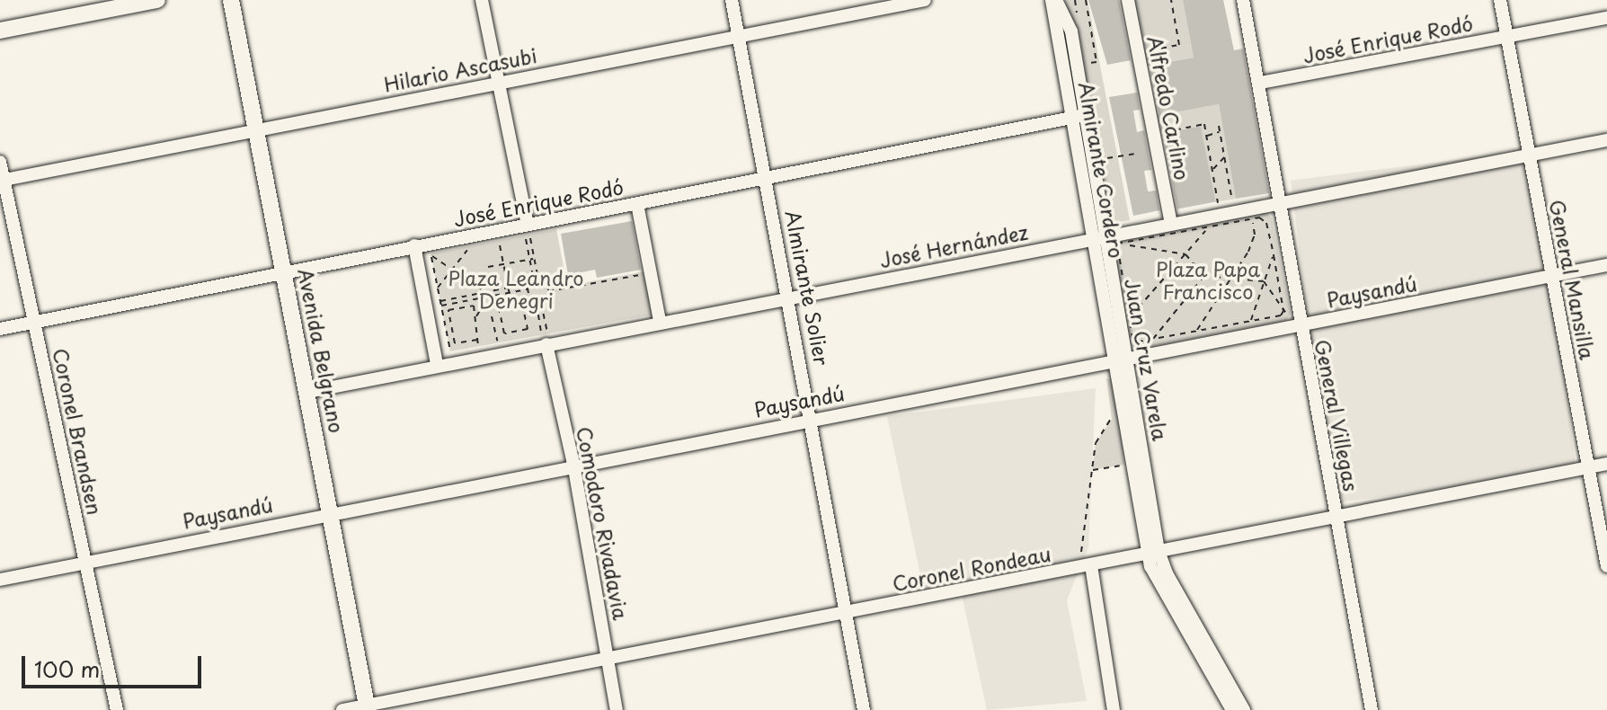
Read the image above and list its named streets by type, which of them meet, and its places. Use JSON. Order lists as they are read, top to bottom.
{
  "streets": {
    "street": [
      "José Enrique Rodó",
      "Hilario Ascasubi",
      "Alfredo Carlino",
      "Almirante Cordero",
      "José Hernández",
      "General Mansilla",
      "Almirante Solier",
      "Paysandú",
      "Avenida Belgrano",
      "General Villegas",
      "Coronel Brandsen",
      "Comodoro Rivadavia",
      "Coronel Rondeau"
    ]
  },
  "crossings": [
    ["José Enrique Rodó", "Almirante Cordero"],
    ["José Enrique Rodó", "General Mansilla"],
    ["José Enrique Rodó", "Almirante Solier"],
    ["José Enrique Rodó", "Avenida Belgrano"],
    ["José Enrique Rodó", "General Villegas"],
    ["José Enrique Rodó", "Coronel Brandsen"],
    ["Hilario Ascasubi", "Almirante Solier"],
    ["Hilario Ascasubi", "Avenida Belgrano"],
    ["Hilario Ascasubi", "Coronel Brandsen"],
    ["Alfredo Carlino", "José Hernández"],
    ["Almirante Cordero", "José Hernández"],
    ["Almirante Cordero", "Paysandú"],
    ["Almirante Cordero", "Coronel Rondeau"],
    ["José Hernández", "General Mansilla"],
    ["José Hernández", "Almirante Solier"],
    ["José Hernández", "Avenida Belgrano"],
    ["José Hernández", "General Villegas"],
    ["José Hernández", "Comodoro Rivadavia"],
    ["General Mansilla", "Paysandú"],
    ["General Mansilla", "Coronel Rondeau"],
    ["Almirante Solier", "Paysandú"],
    ["Almirante Solier", "Coronel Rondeau"],
    ["Paysandú", "Avenida Belgrano"],
    ["Paysandú", "General Villegas"],
    ["Paysandú", "Coronel Brandsen"],
    ["Paysandú", "Comodoro Rivadavia"],
    ["Avenida Belgrano", "Coronel Rondeau"],
    ["General Villegas", "Coronel Rondeau"],
    ["Comodoro Rivadavia", "Coronel Rondeau"]
  ],
  "parks": ["Plaza Papa Francisco", "Plaza Leandro Denegri"],
  "scale_bar": "100 m"
}
